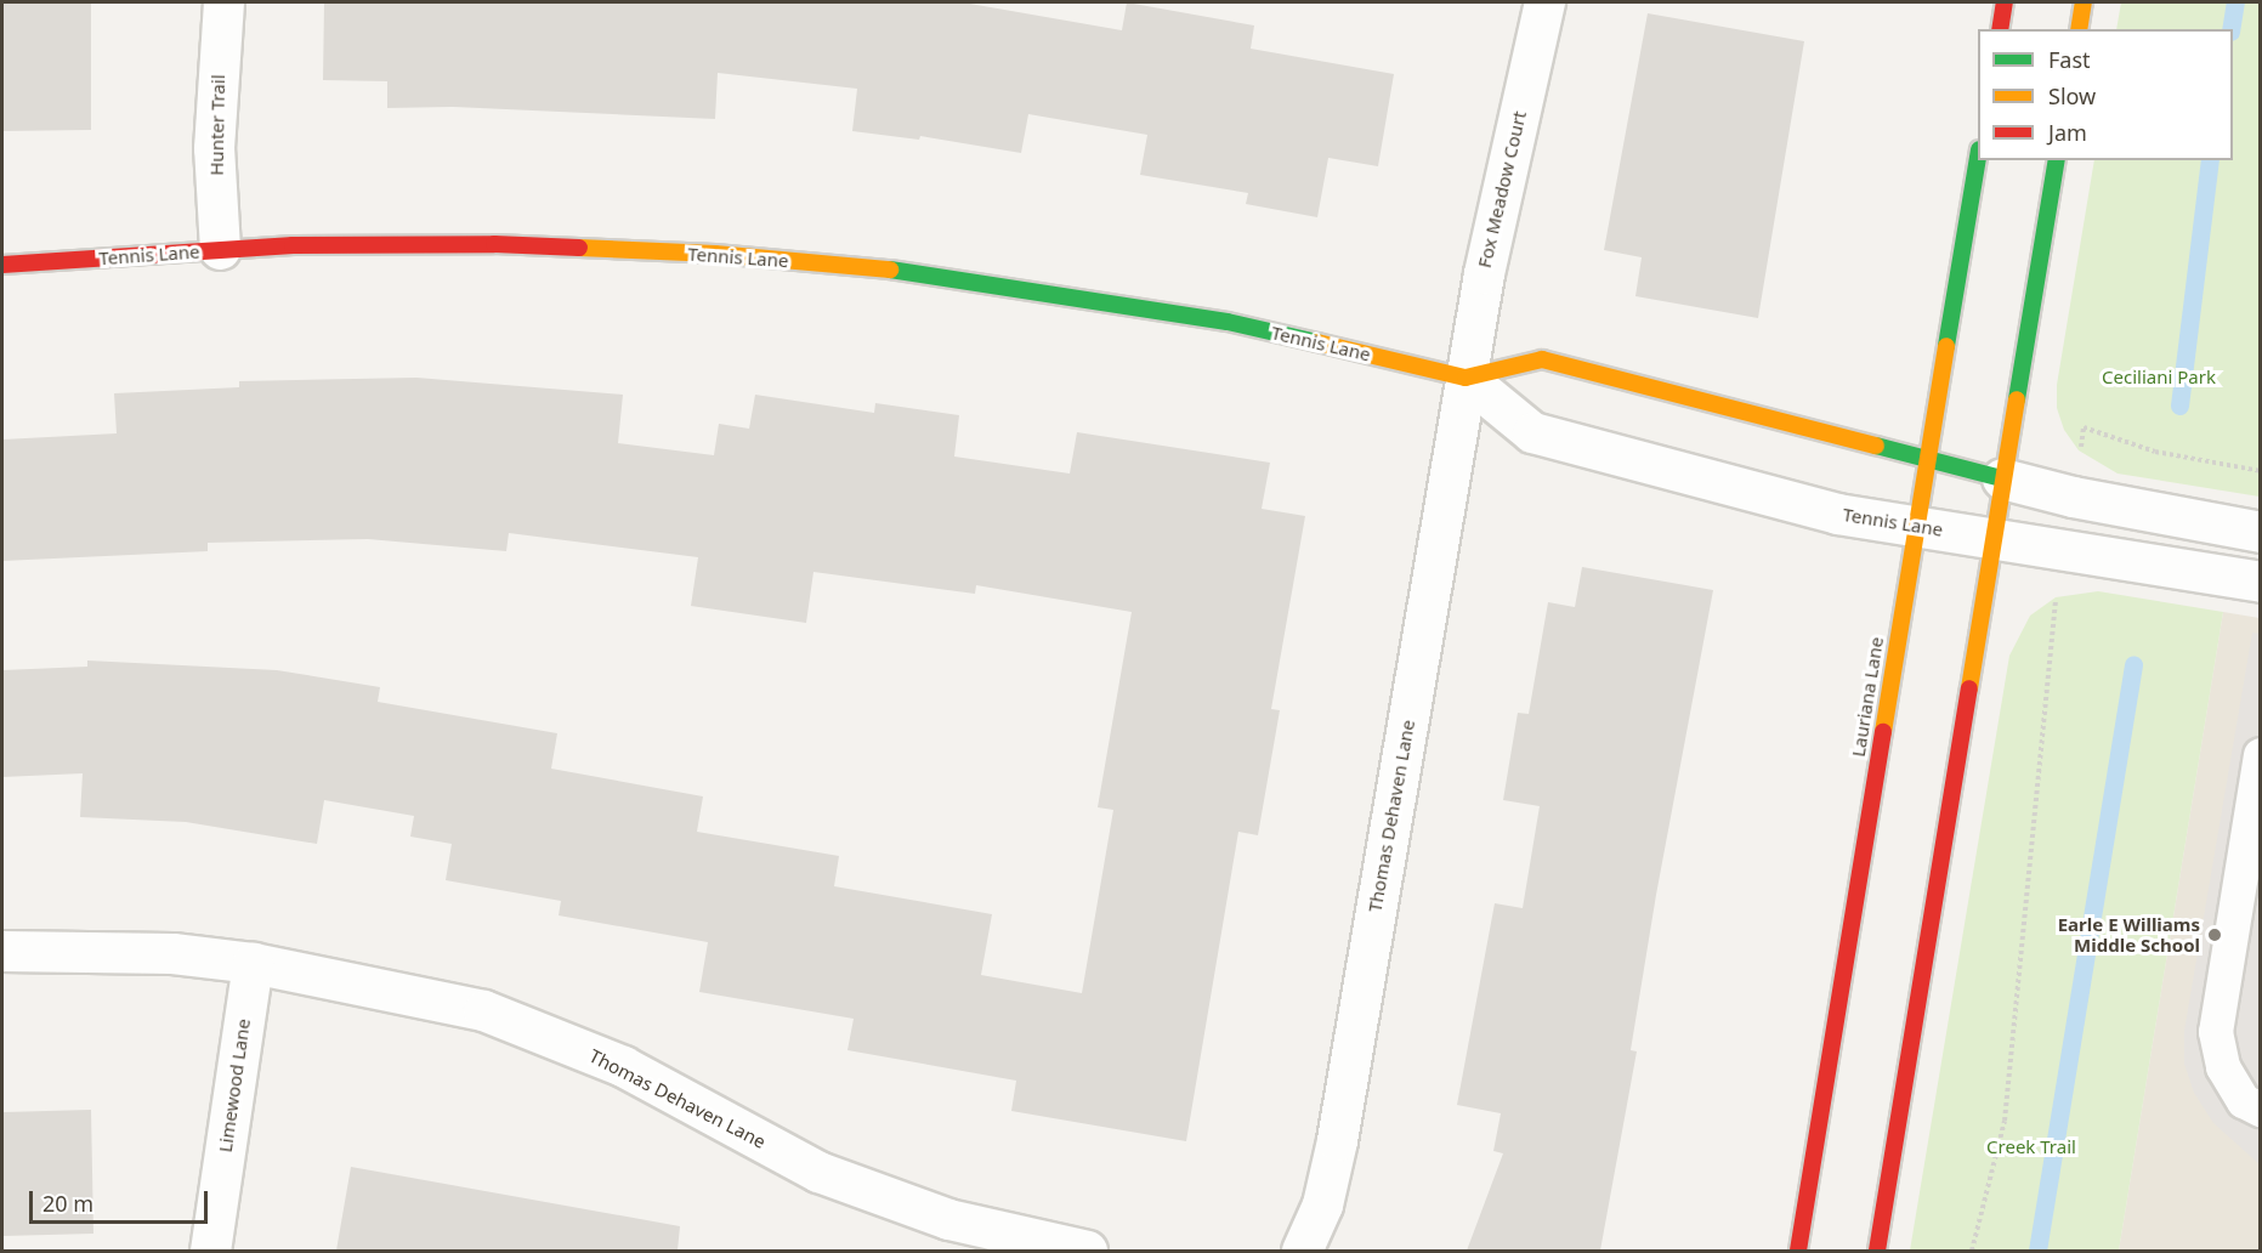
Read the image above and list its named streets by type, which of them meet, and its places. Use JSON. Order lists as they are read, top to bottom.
{
  "streets": {
    "street": [
      "Hunter Trail",
      "Fox Meadow Court",
      "Tennis Lane",
      "Lauriana Lane",
      "Thomas Dehaven Lane",
      "Limewood Lane"
    ]
  },
  "crossings": [
    ["Hunter Trail", "Tennis Lane"],
    ["Fox Meadow Court", "Tennis Lane"],
    ["Fox Meadow Court", "Thomas Dehaven Lane"],
    ["Tennis Lane", "Lauriana Lane"],
    ["Tennis Lane", "Thomas Dehaven Lane"],
    ["Thomas Dehaven Lane", "Limewood Lane"]
  ],
  "parks": ["Ceciliani Park", "Creek Trail"],
  "places": ["Earle E Williams Middle School"],
  "legend": ["Fast", "Slow", "Jam"],
  "scale_bar": "20 m"
}
